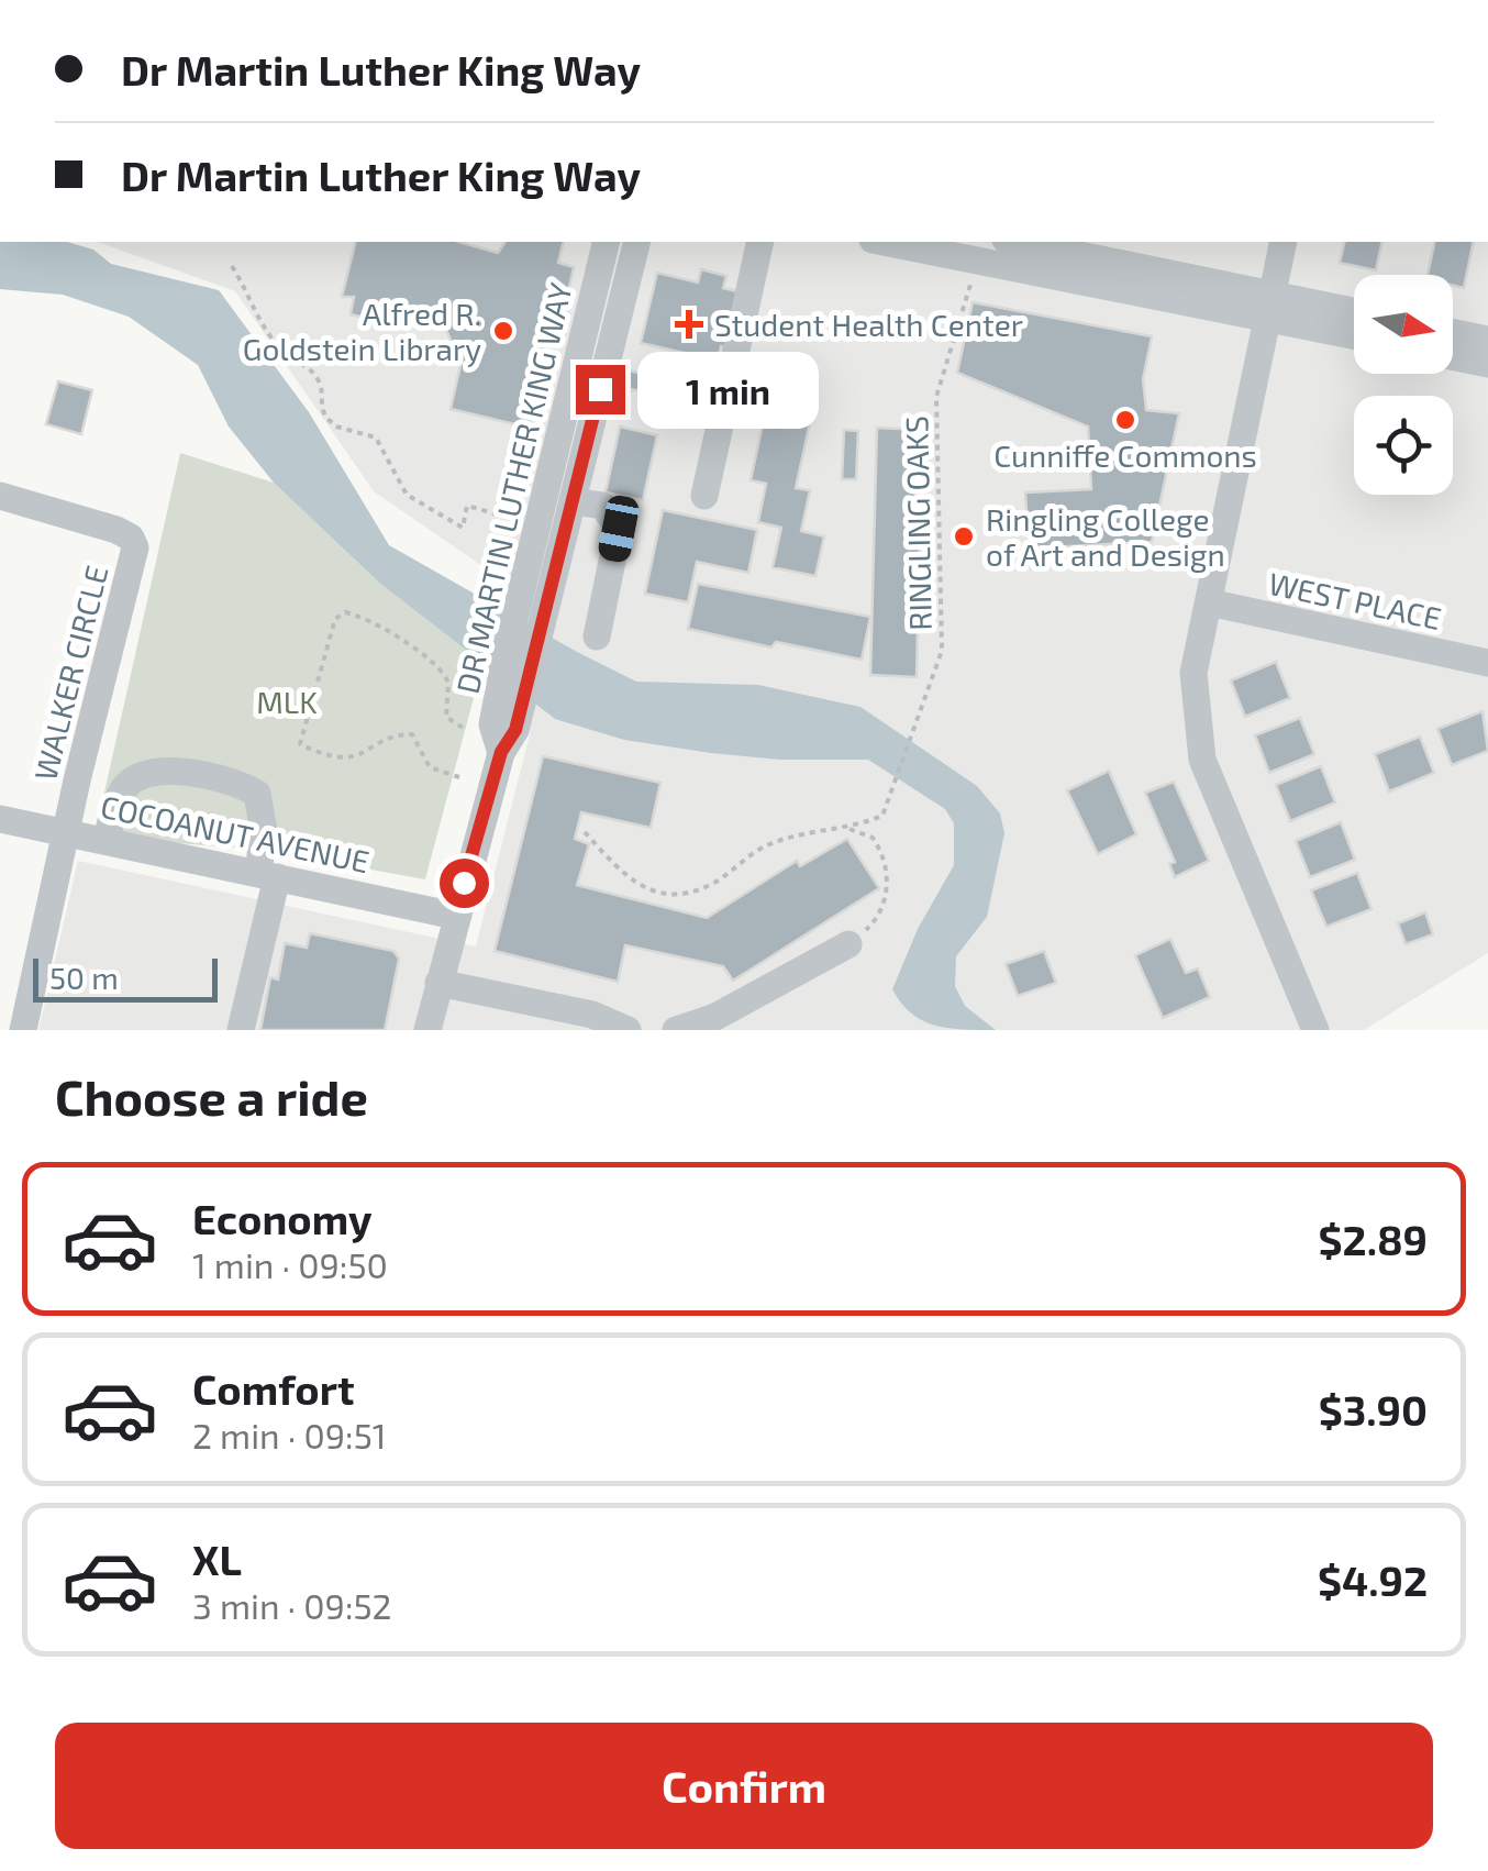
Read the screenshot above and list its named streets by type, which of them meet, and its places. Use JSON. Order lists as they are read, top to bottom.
{
  "streets": {
    "street": [
      "DR MARTIN LUTHER KING WAY",
      "WEST PLACE",
      "WALKER CIRCLE",
      "COCOANUT AVENUE"
    ],
    "path": ["RINGLING OAKS"]
  },
  "crossings": [
    ["DR MARTIN LUTHER KING WAY", "COCOANUT AVENUE"],
    ["WALKER CIRCLE", "COCOANUT AVENUE"]
  ],
  "parks": ["MLK"],
  "places": {
    "health": ["Student Health Center"],
    "other": ["Alfred R. Goldstein Library", "Cunniffe Commons", "Ringling College of Art and Design"]
  },
  "scale_bar": "50 m",
  "north": "right",
  "page": {
    "banner": ["Dr Martin Luther King Way", "Dr Martin Luther King Way"],
    "bubble": "1 min",
    "scale": "50 m",
    "heading": "Choose a ride",
    "list": [
      {
        "name": "Economy",
        "note": "1 min · 09:50",
        "value": "$2.89"
      },
      {
        "name": "Comfort",
        "note": "2 min · 09:51",
        "value": "$3.90"
      },
      {
        "name": "XL",
        "note": "3 min · 09:52",
        "value": "$4.92"
      }
    ],
    "buttons": "Confirm"
  }
}
